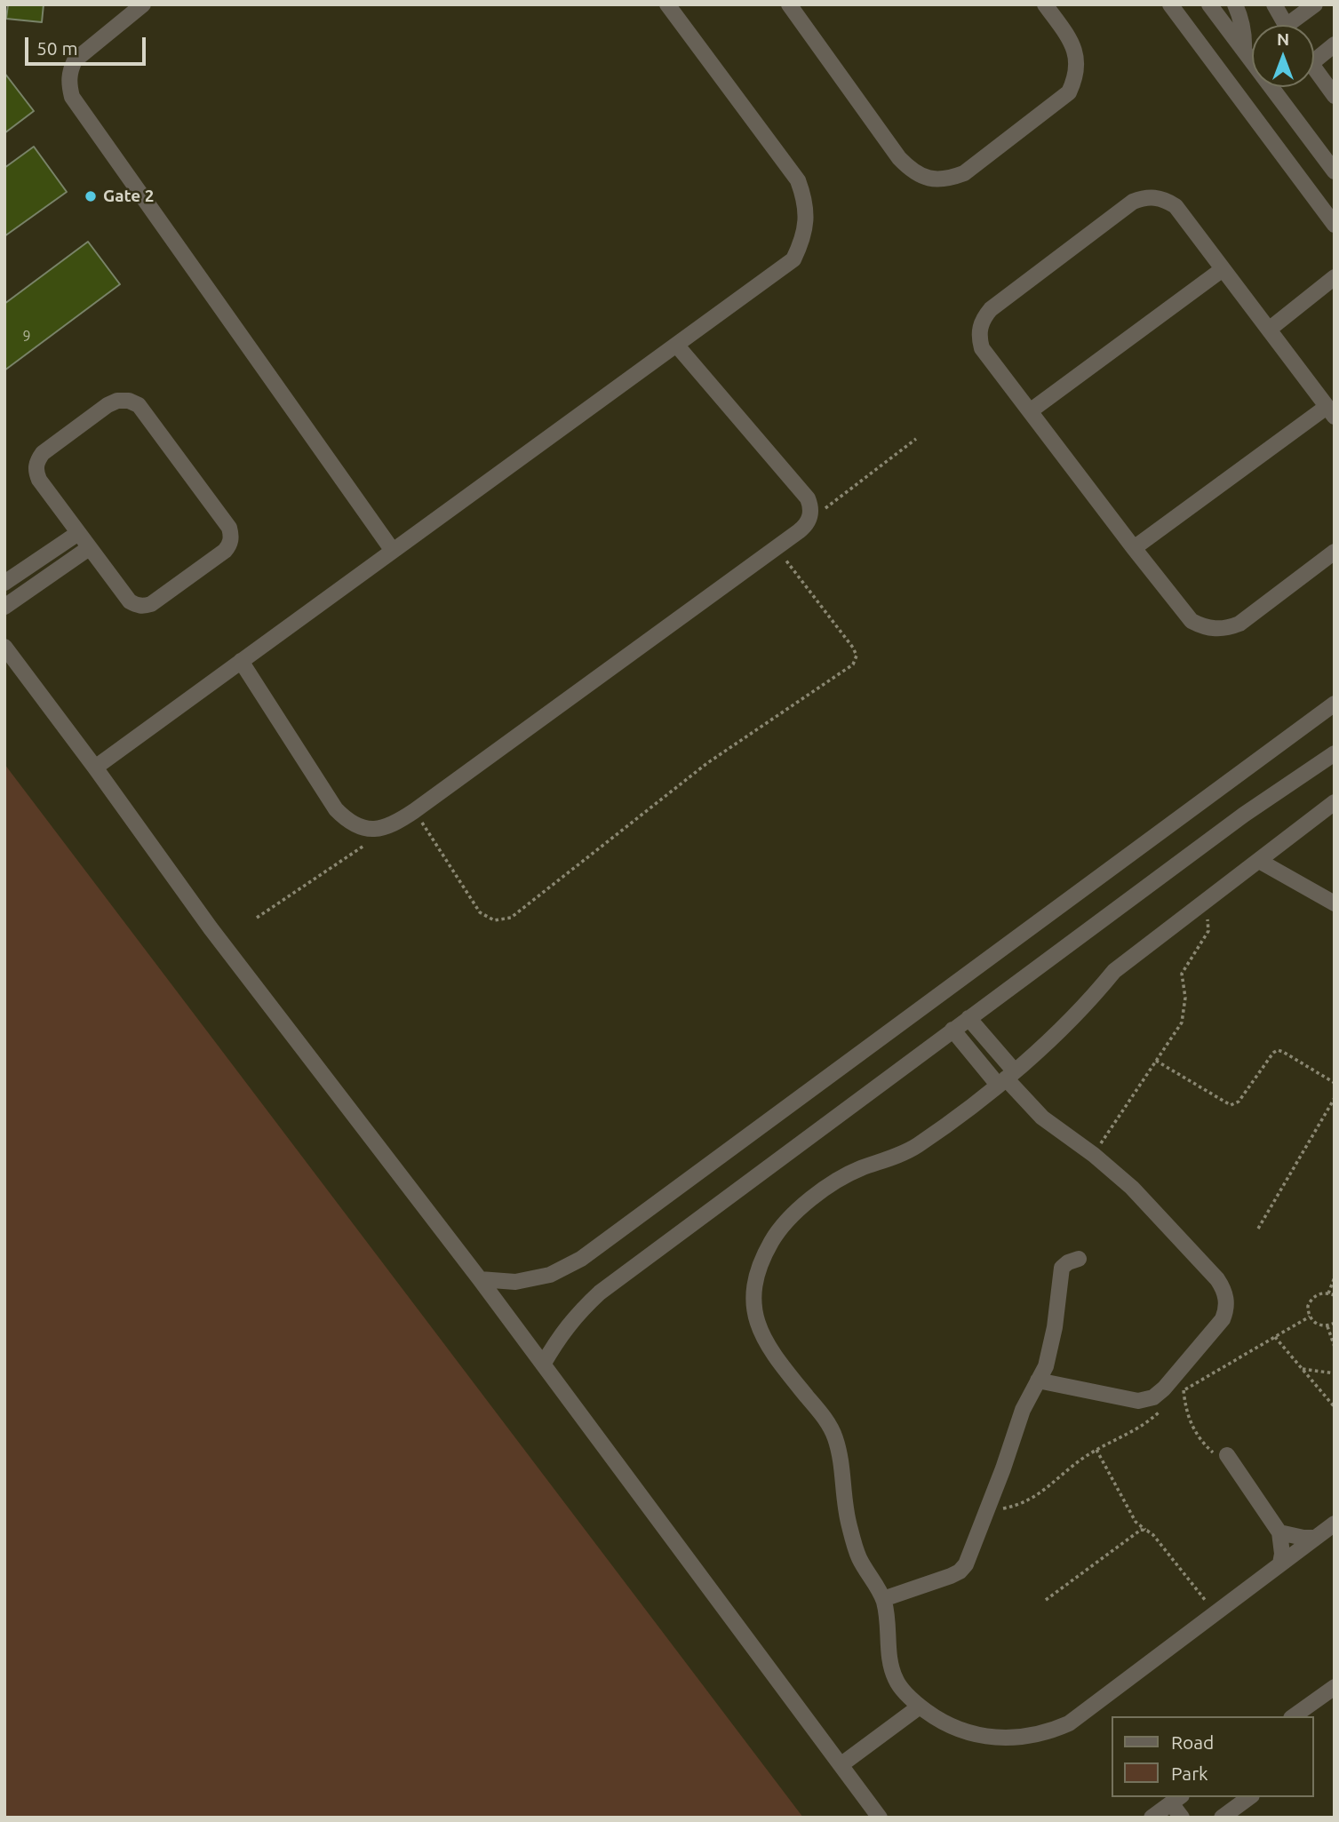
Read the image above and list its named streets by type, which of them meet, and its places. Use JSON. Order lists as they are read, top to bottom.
{
  "places": ["Gate 2"],
  "house_numbers": ["9"],
  "legend": ["Road", "Park"],
  "scale_bar": "50 m",
  "north": "top"
}
